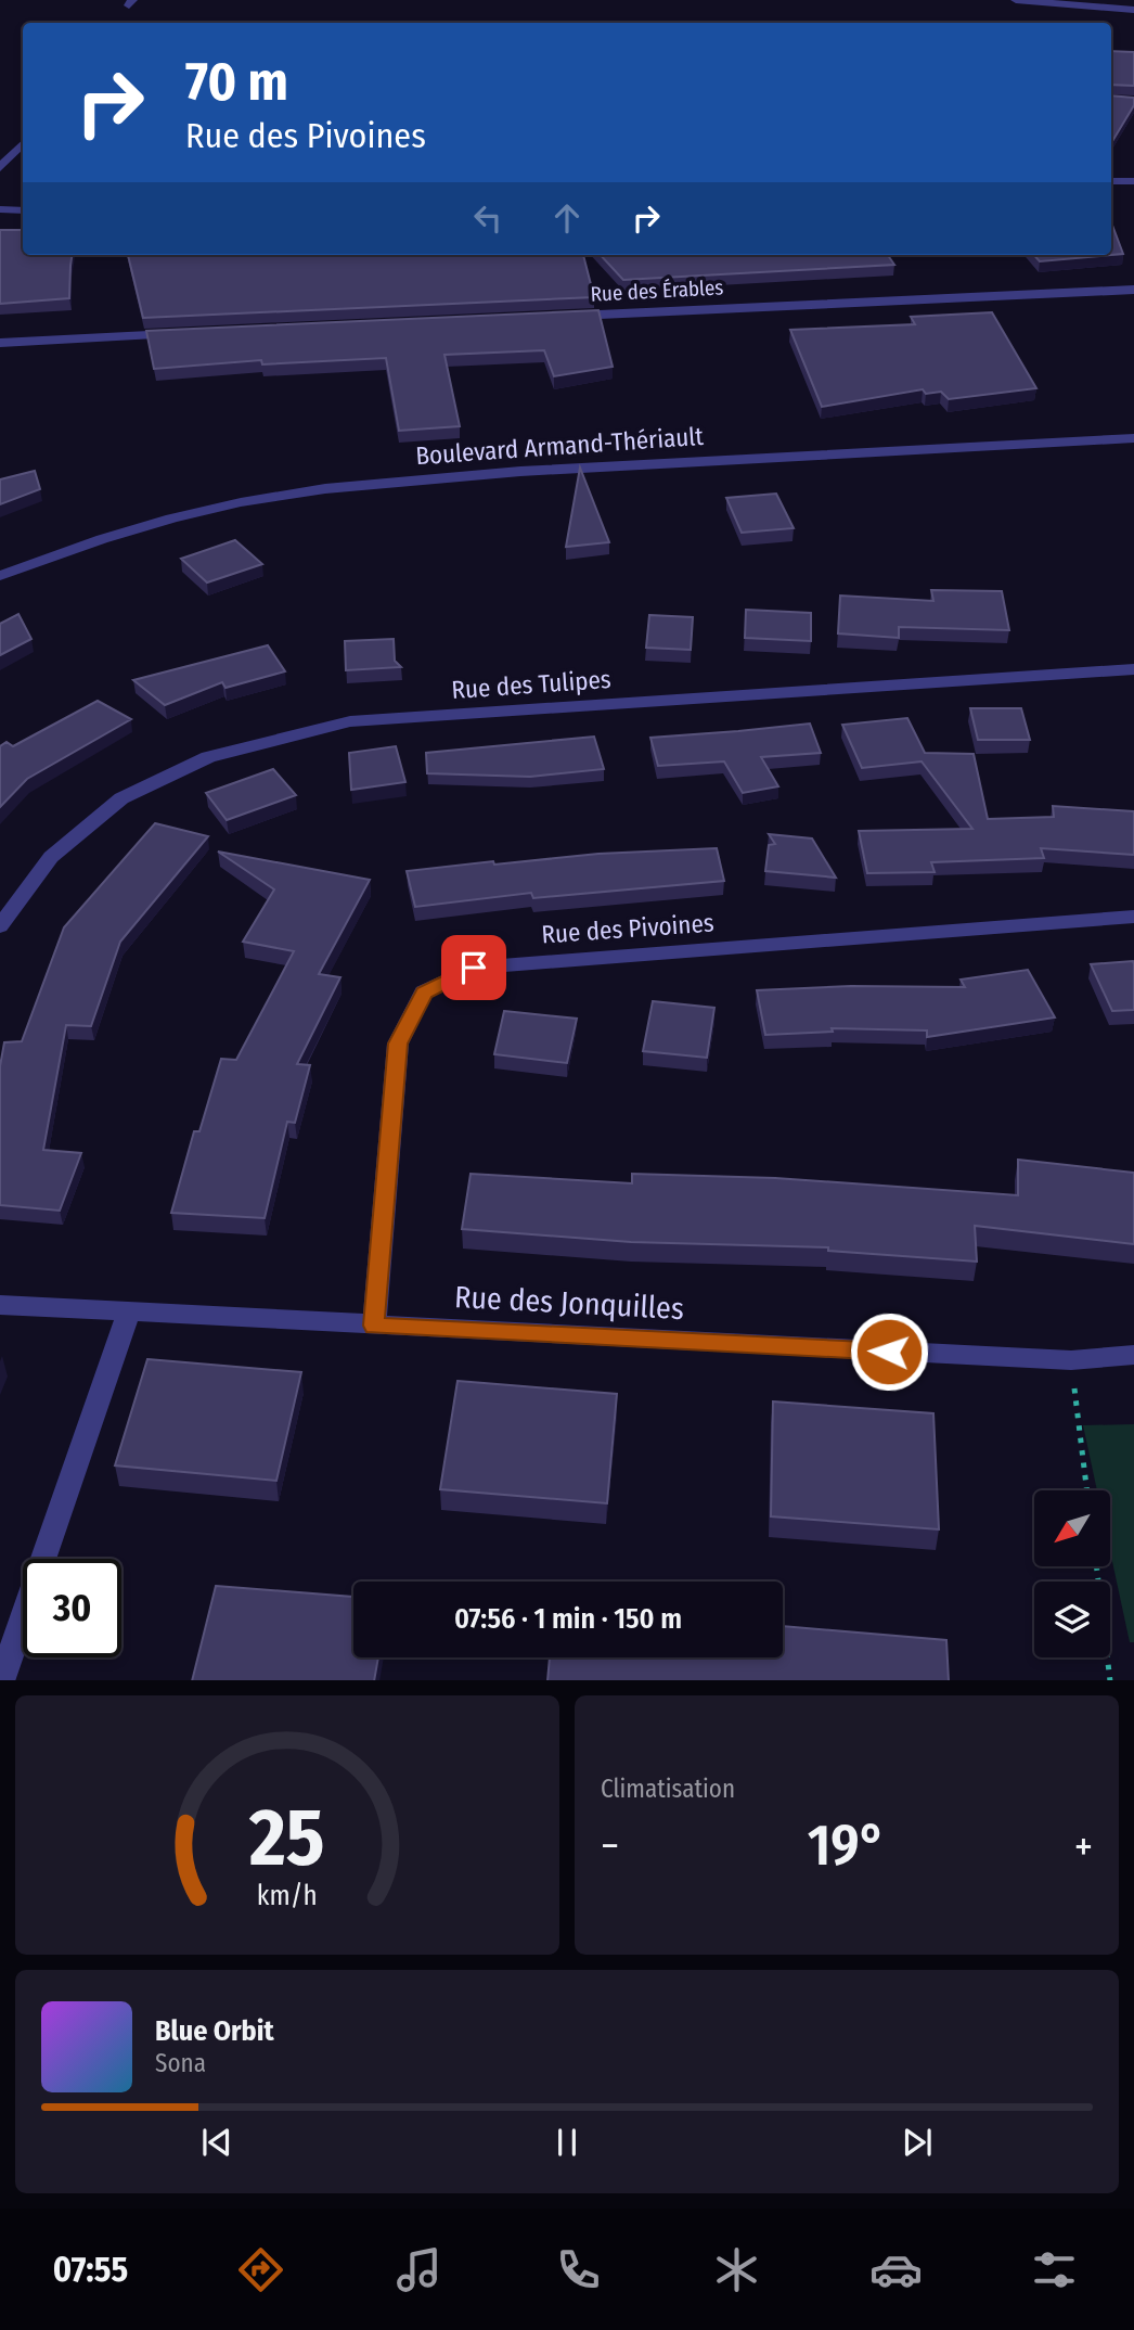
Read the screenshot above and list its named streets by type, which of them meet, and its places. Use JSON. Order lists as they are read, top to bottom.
{
  "streets": {
    "street": [
      "Rue des Érables",
      "Boulevard Armand-Thériault",
      "Rue des Tulipes",
      "Rue des Pivoines",
      "Rue des Jonquilles"
    ]
  },
  "crossings": [
    ["Rue des Pivoines", "Rue des Jonquilles"]
  ],
  "north": "bottom left",
  "page": {
    "turn": ["70 m", "Rue des Pivoines"],
    "limit": "30",
    "trip": "07:56 · 1 min · 150 m",
    "tile": "Climatisation",
    "heat": ["−", "19°", "+"],
    "song": ["Blue Orbit", "Sona"],
    "tabs": "07:55",
    "gauge": ["25", "km/h"]
  }
}
